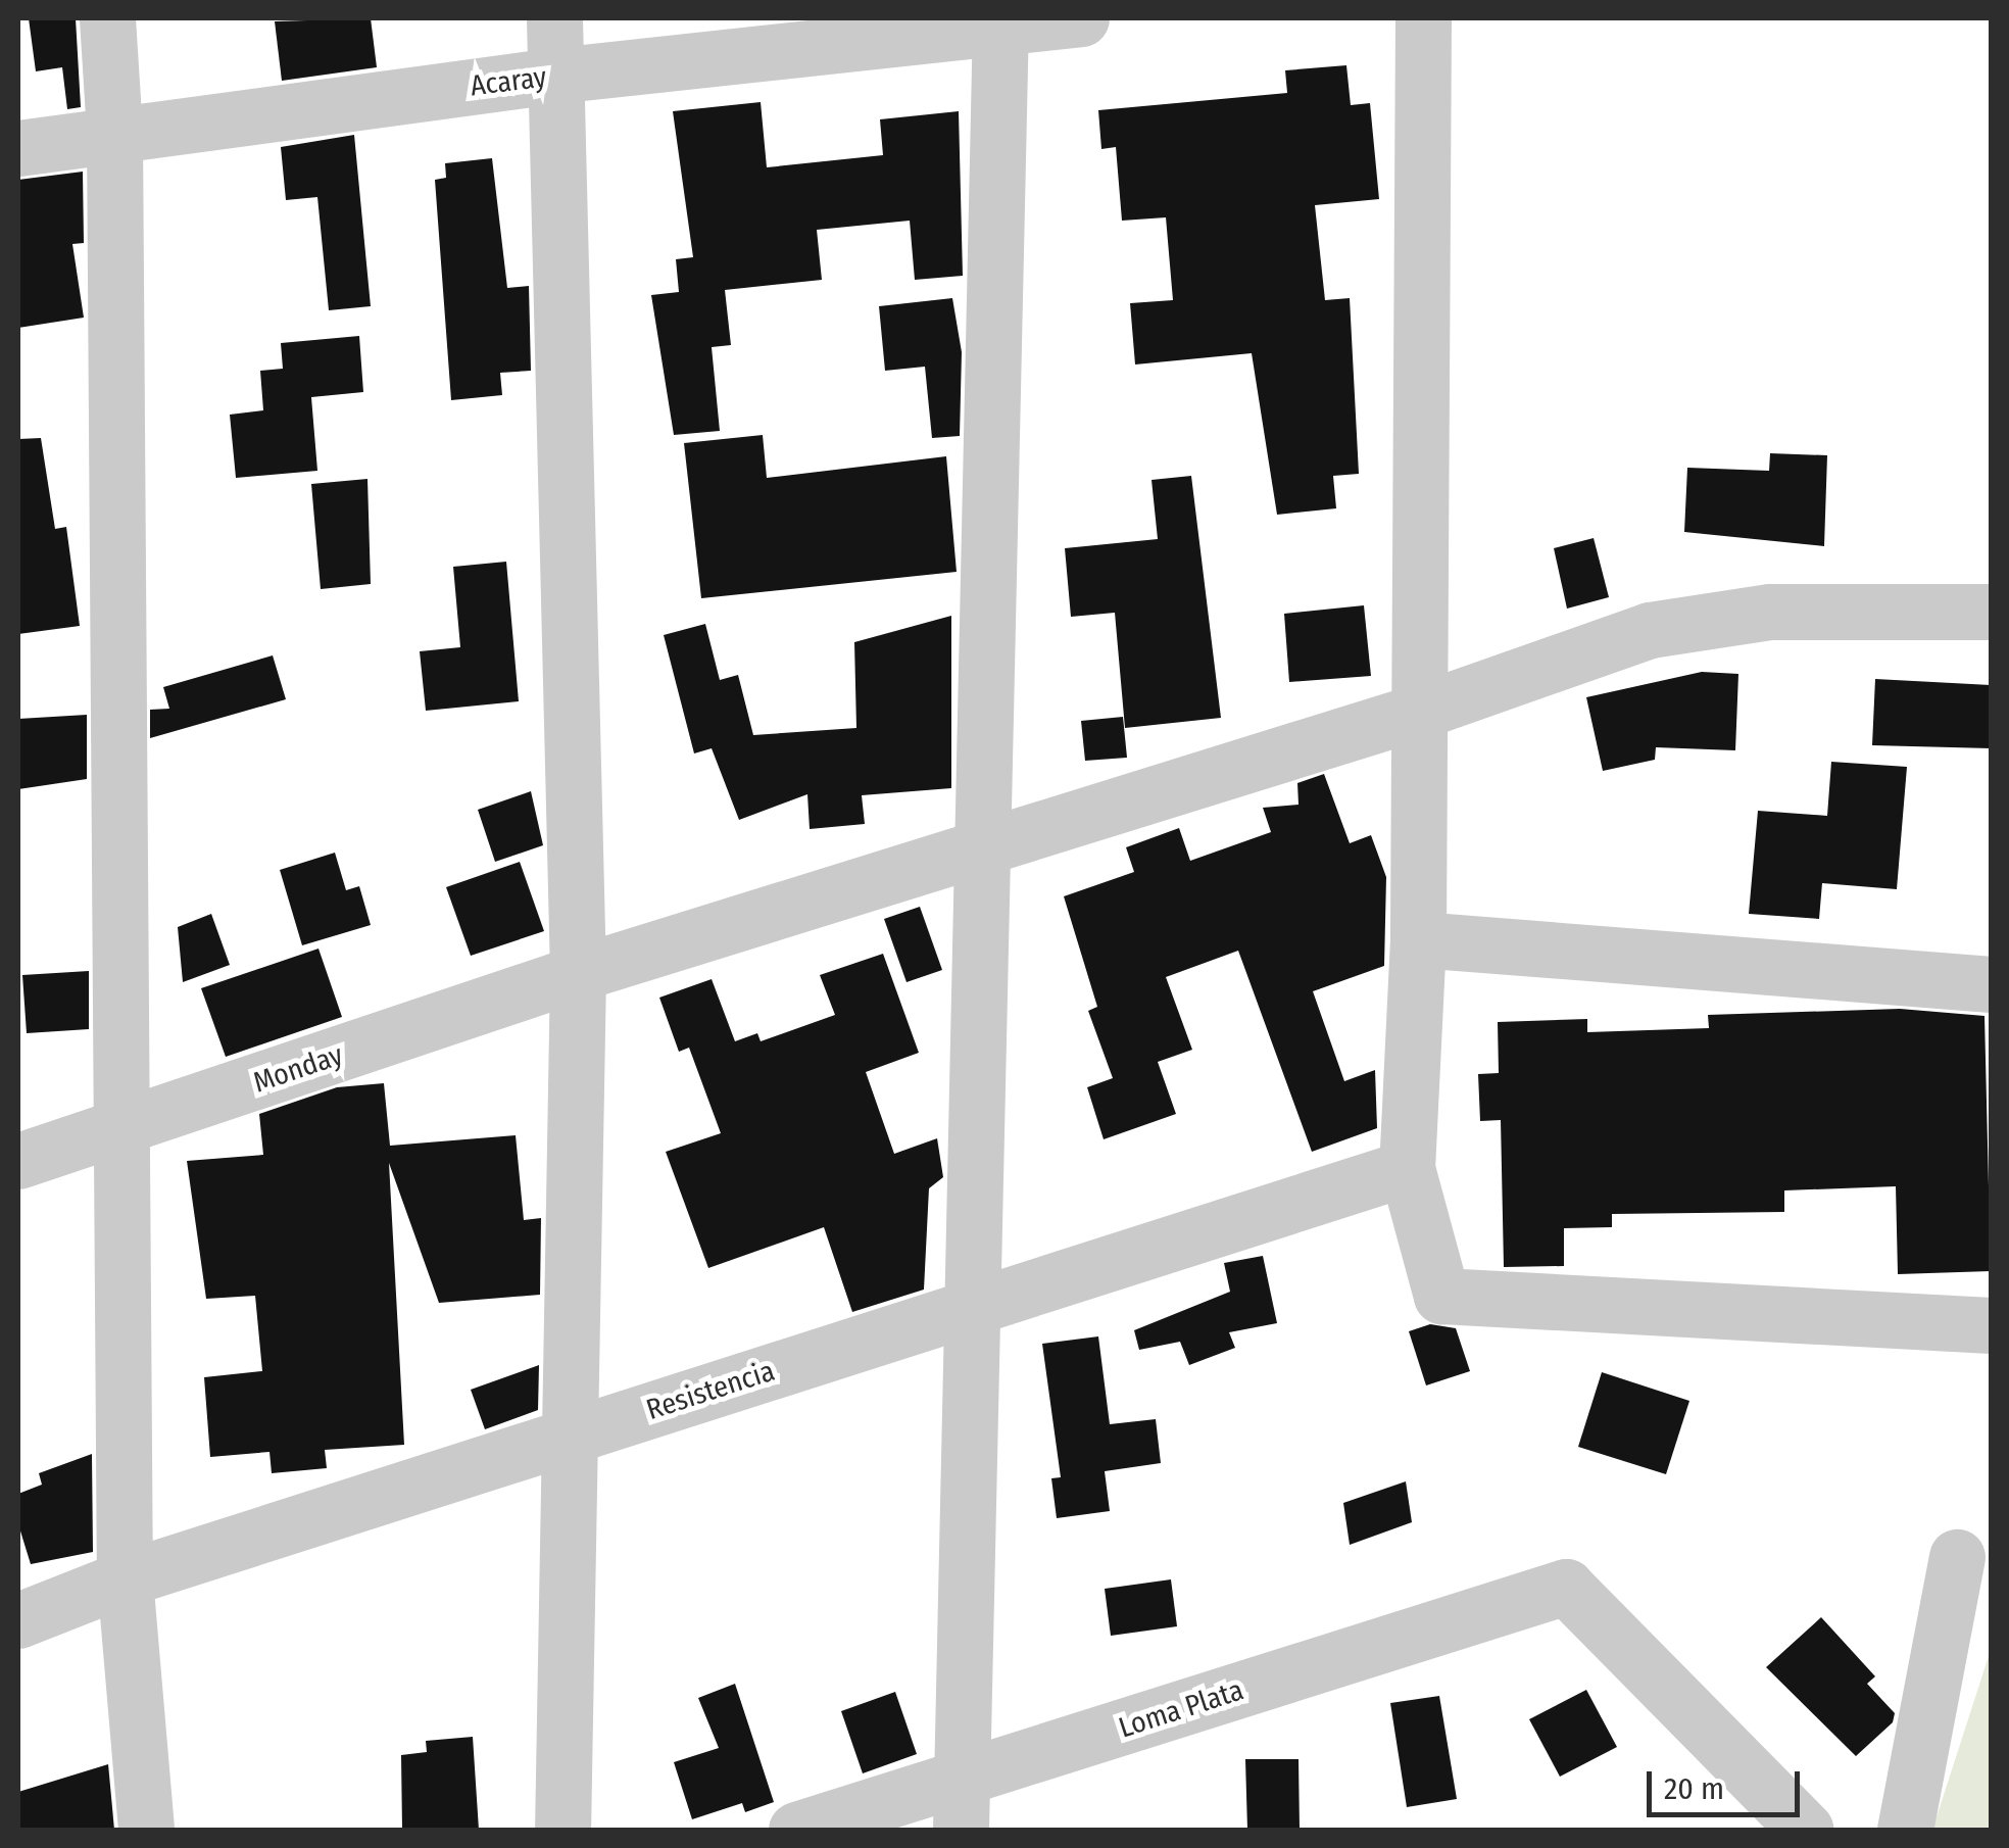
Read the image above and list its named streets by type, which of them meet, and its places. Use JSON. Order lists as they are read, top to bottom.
{
  "streets": {
    "street": [
      "Acaray",
      "Monday",
      "Resistencia",
      "Loma Plata"
    ]
  },
  "scale_bar": "20 m"
}
